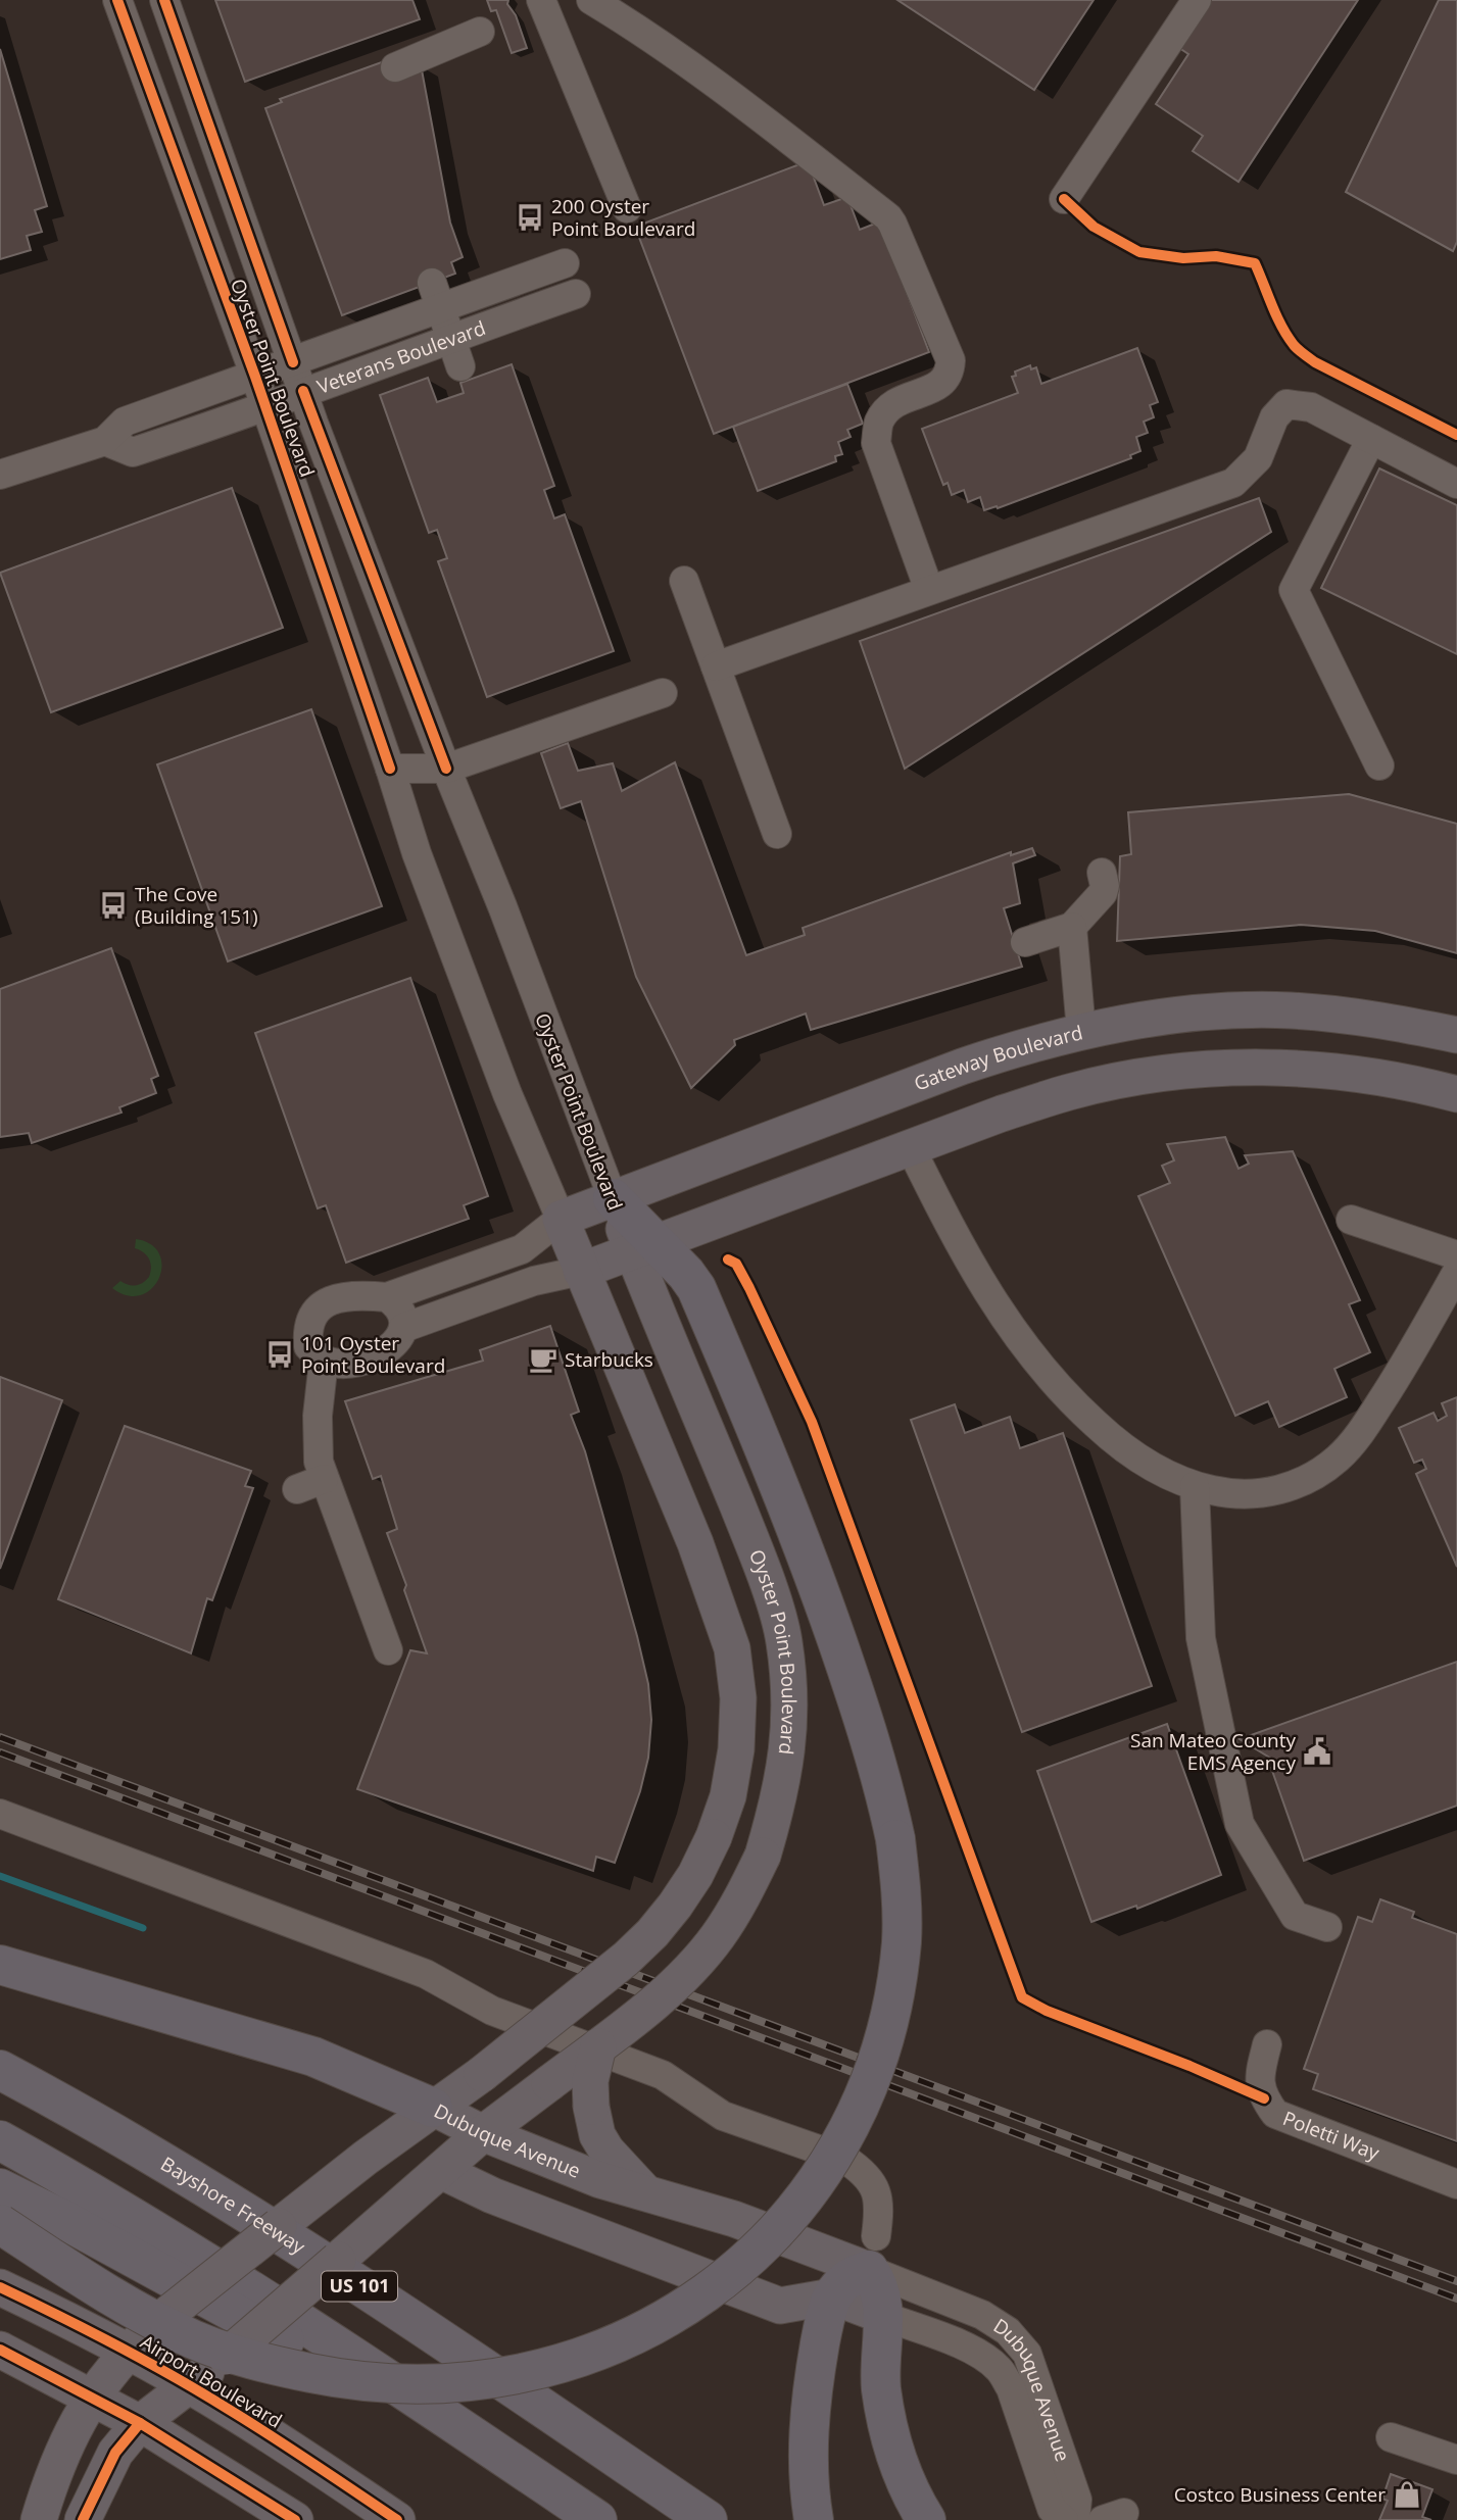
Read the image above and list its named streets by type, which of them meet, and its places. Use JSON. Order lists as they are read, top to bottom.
{
  "streets": {
    "highway": ["Bayshore Freeway", "US 101"],
    "main road": [
      "Oyster Point Boulevard",
      "Gateway Boulevard",
      "Dubuque Avenue",
      "Airport Boulevard"
    ],
    "street": ["Veterans Boulevard", "Poletti Way"]
  },
  "crossings": [
    ["Veterans Boulevard", "Oyster Point Boulevard"],
    ["Oyster Point Boulevard", "Gateway Boulevard"],
    ["Oyster Point Boulevard", "Dubuque Avenue"],
    ["Oyster Point Boulevard", "Airport Boulevard"]
  ],
  "places": {
    "bus stop": ["200 Oyster Point Boulevard", "The Cove (Building 151)", "101 Oyster Point Boulevard"],
    "cafe": ["Starbucks"],
    "public building": ["San Mateo County EMS Agency"],
    "shop": ["Costco Business Center"]
  }
}
